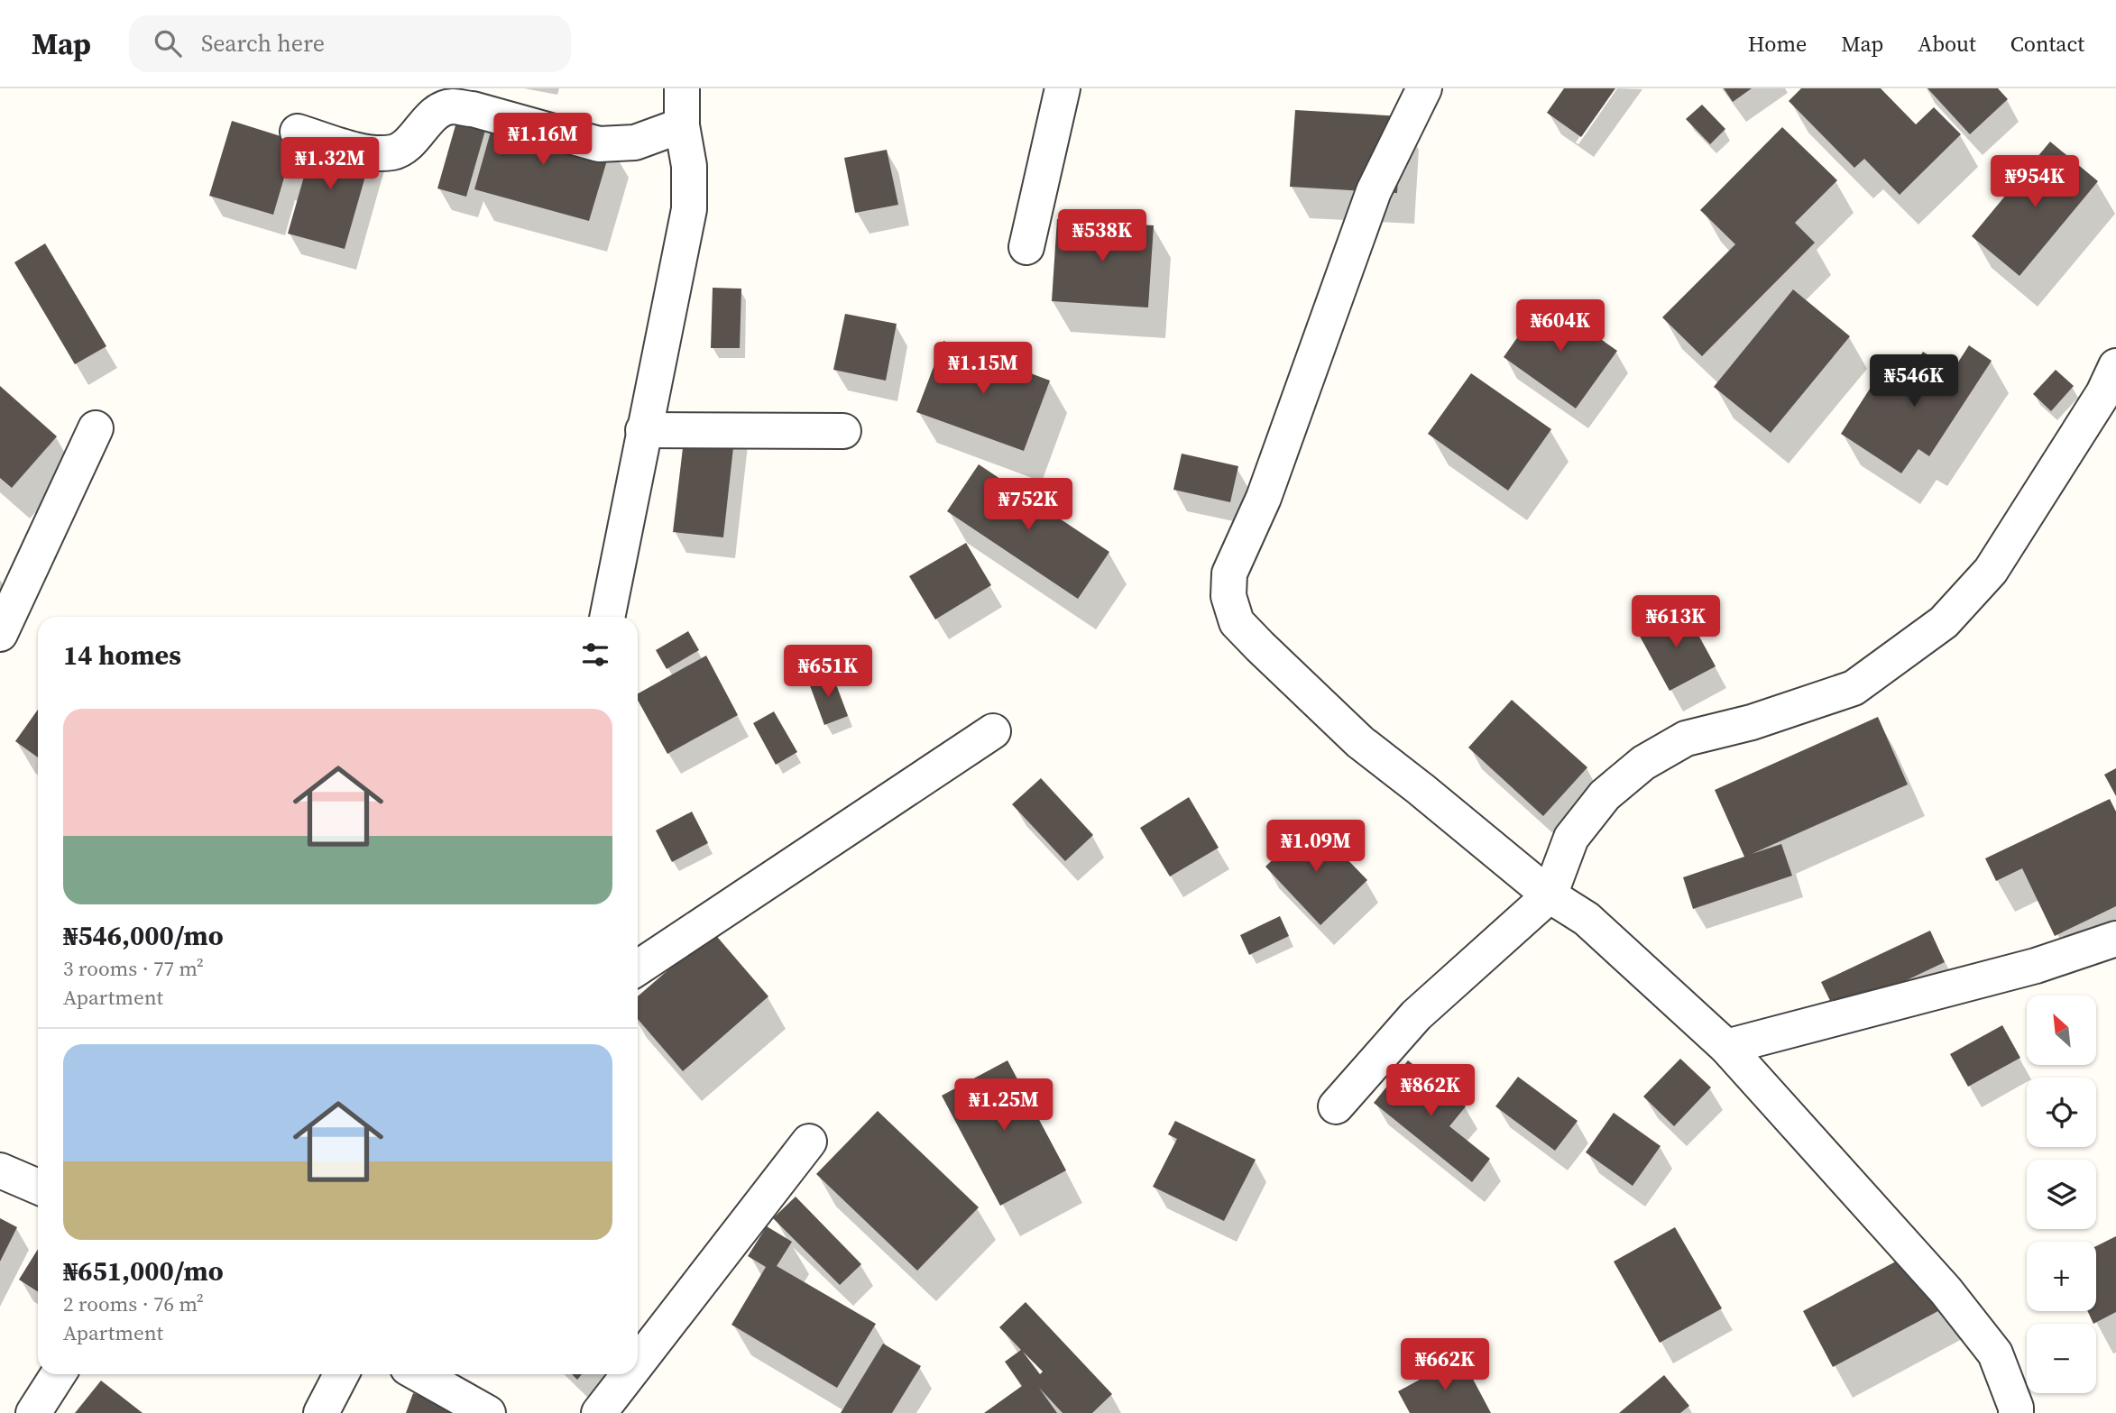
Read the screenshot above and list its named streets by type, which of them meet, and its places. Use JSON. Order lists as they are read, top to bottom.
{
  "north": "top left",
  "page": {
    "header": "Map",
    "search": "Search here",
    "nav": [
      "Home",
      "Map",
      "About",
      "Contact"
    ],
    "price": [
      "₦1.16M",
      "₦1.32M",
      "₦954K",
      "₦538K",
      "₦604K",
      "₦1.15M",
      "₦546K",
      "₦752K",
      "₦613K",
      "₦651K",
      "₦1.09M",
      "₦862K",
      "₦1.25M",
      "₦662K"
    ],
    "heading": "14 homes",
    "list": [
      {
        "name": "₦546,000/mo",
        "note": "3 rooms · 77 m² · Apartment"
      },
      {
        "name": "₦651,000/mo",
        "note": "2 rooms · 76 m² · Apartment"
      }
    ],
    "map_buttons": ["+", "−"]
  }
}
